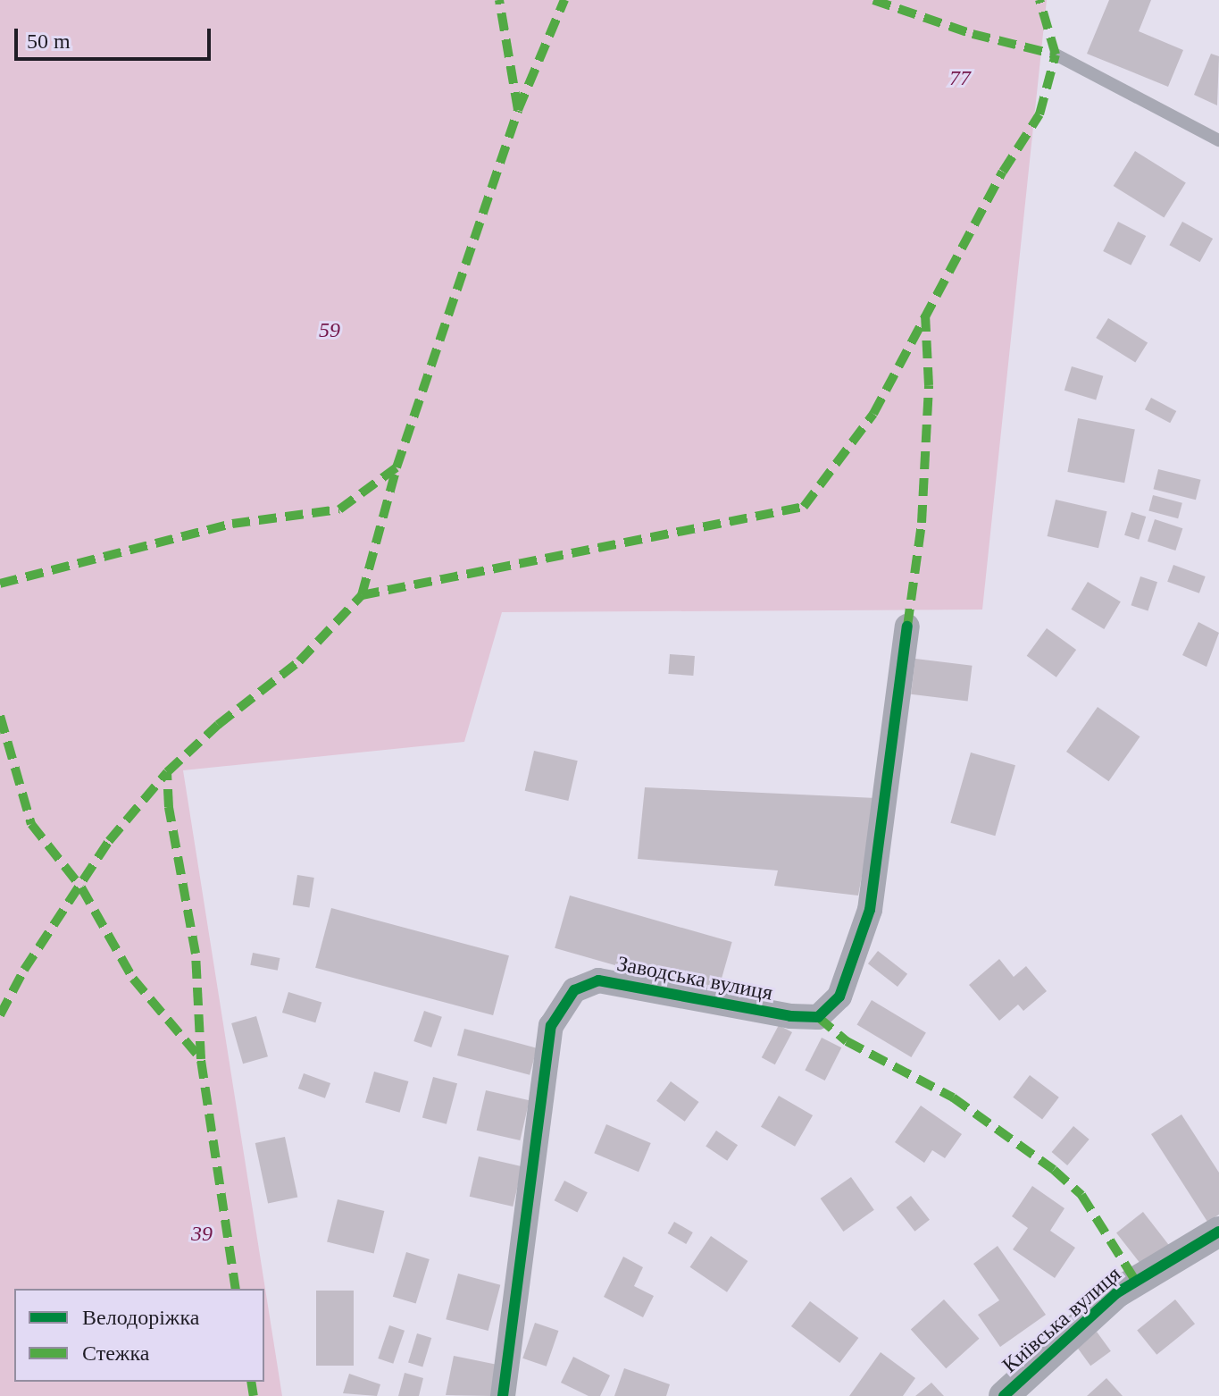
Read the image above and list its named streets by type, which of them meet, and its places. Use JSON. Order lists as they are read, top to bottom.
{
  "streets": {
    "street": ["Заводська вулиця", "Київська вулиця"]
  },
  "parks": ["77", "59", "39"],
  "legend": ["Велодоріжка", "Стежка"],
  "scale_bar": "50 m"
}
